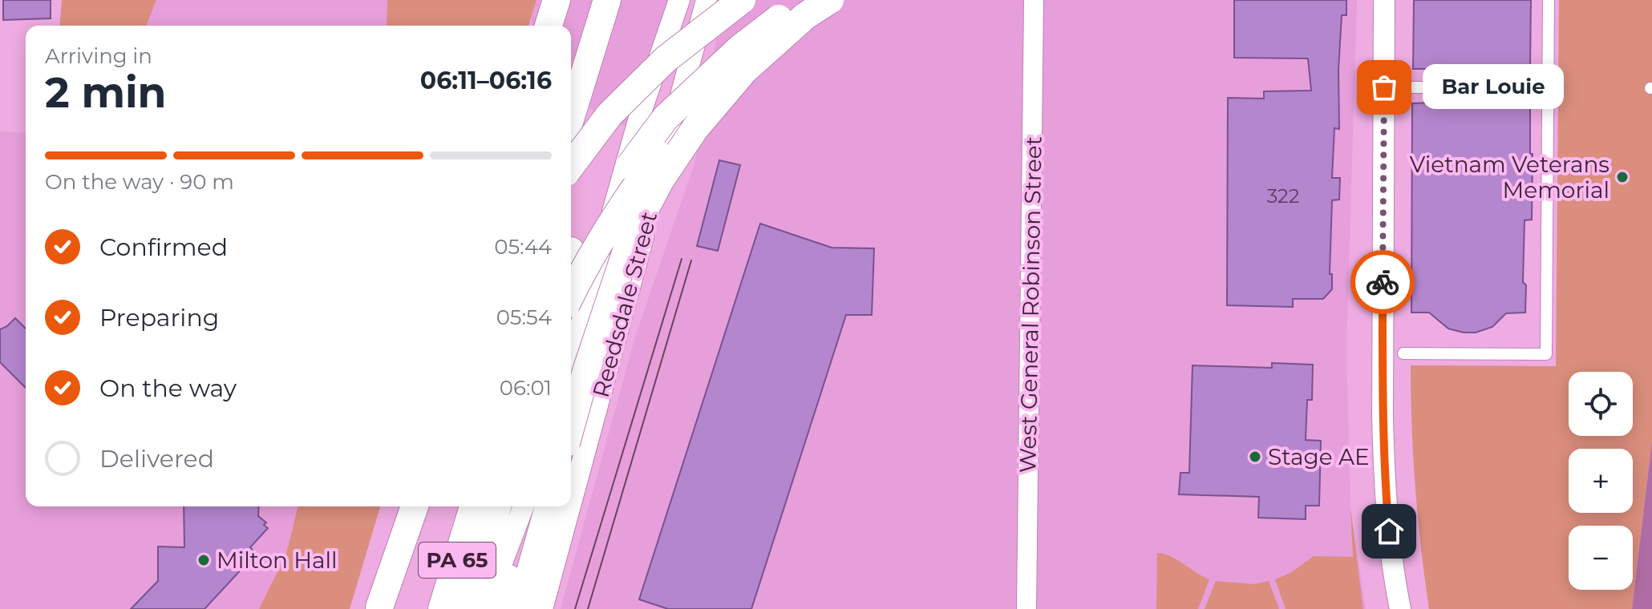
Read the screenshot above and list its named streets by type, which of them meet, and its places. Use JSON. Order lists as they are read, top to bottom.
{
  "streets": {
    "highway": ["PA 65"],
    "main road": ["Reedsdale Street"],
    "street": ["West General Robinson Street"]
  },
  "places": [
    "Bar Louie",
    "Vietnam Veterans Memorial",
    "Stage AE",
    "Milton Hall"
  ],
  "house_numbers": ["322"],
  "page": {
    "heading": ["2 min", "Arriving in", "06:11–06:16"],
    "bubble": "Bar Louie",
    "bar": "On the way · 90 m",
    "list": [
      ["Confirmed", "05:44"],
      ["Preparing", "05:54"],
      ["On the way", "06:01"],
      "Delivered"
    ],
    "map_buttons": ["+", "−"]
  }
}
